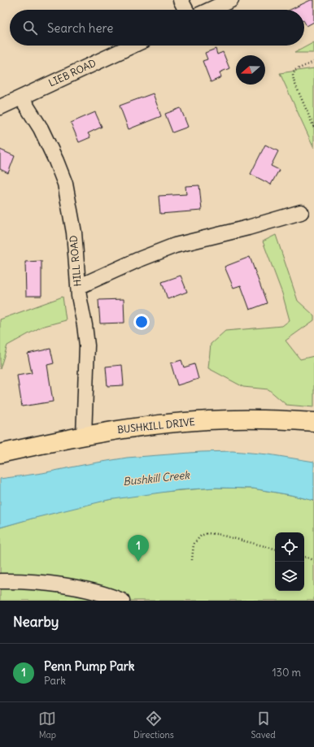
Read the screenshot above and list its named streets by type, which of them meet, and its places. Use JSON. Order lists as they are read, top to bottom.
{
  "streets": {
    "main road": ["BUSHKILL DRIVE"],
    "street": ["LIEB ROAD", "HILL ROAD"]
  },
  "crossings": [
    ["LIEB ROAD", "HILL ROAD"],
    ["HILL ROAD", "BUSHKILL DRIVE"]
  ],
  "water": ["Bushkill Creek"],
  "north": "left",
  "page": {
    "search": "Search here",
    "pins": "1",
    "heading": "Nearby",
    "list": [
      {
        "mark": "1",
        "name": "Penn Pump Park",
        "note": "Park",
        "value": "130 m"
      }
    ],
    "nav": ["Map", "Directions", "Saved"]
  }
}
